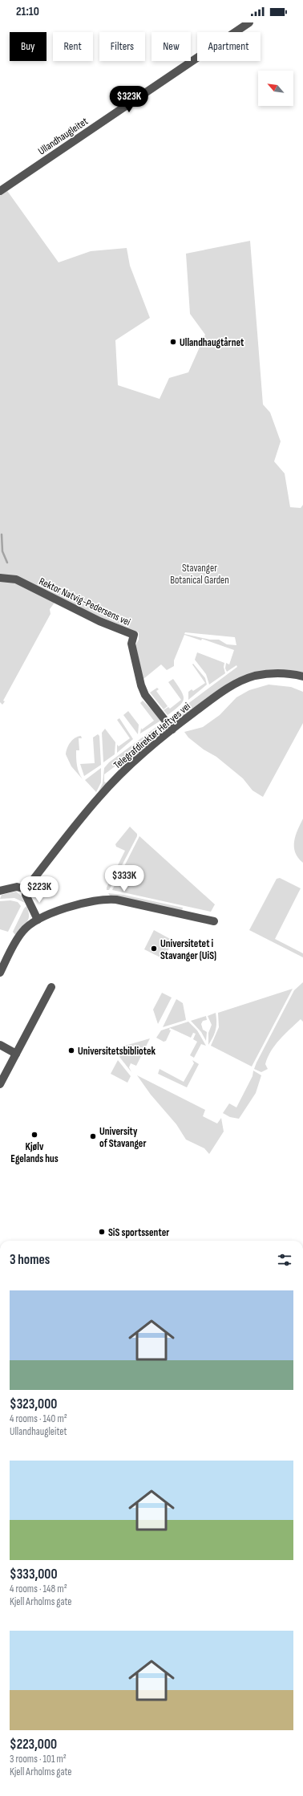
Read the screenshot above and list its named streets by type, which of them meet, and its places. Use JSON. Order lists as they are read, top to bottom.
{
  "streets": {
    "street": ["Ullandhaugleitet", "Rektor Natvig-Pedersens vei", "Telegrafdirektør Heftyes vei"]
  },
  "crossings": [
    ["Rektor Natvig-Pedersens vei", "Telegrafdirektør Heftyes vei"]
  ],
  "parks": ["Stavanger Botanical Garden"],
  "places": [
    "Ullandhaugtårnet",
    "Universitetet i Stavanger (UiS)",
    "Universitetsbibliotek",
    "Kjølv Egelands hus",
    "University of Stavanger",
    "SiS sportssenter"
  ],
  "north": "top left",
  "page": {
    "status": "21:10",
    "chip": [
      "Buy",
      "Rent",
      "Filters",
      "New",
      "Apartment"
    ],
    "price": ["$323K", "$333K", "$223K"],
    "heading": "3 homes",
    "list": [
      {
        "name": "$323,000",
        "note": "4 rooms · 140 m² · Ullandhaugleitet"
      },
      {
        "name": "$333,000",
        "note": "4 rooms · 148 m² · Kjell Arholms gate"
      },
      {
        "name": "$223,000",
        "note": "3 rooms · 101 m² · Kjell Arholms gate"
      }
    ]
  }
}
